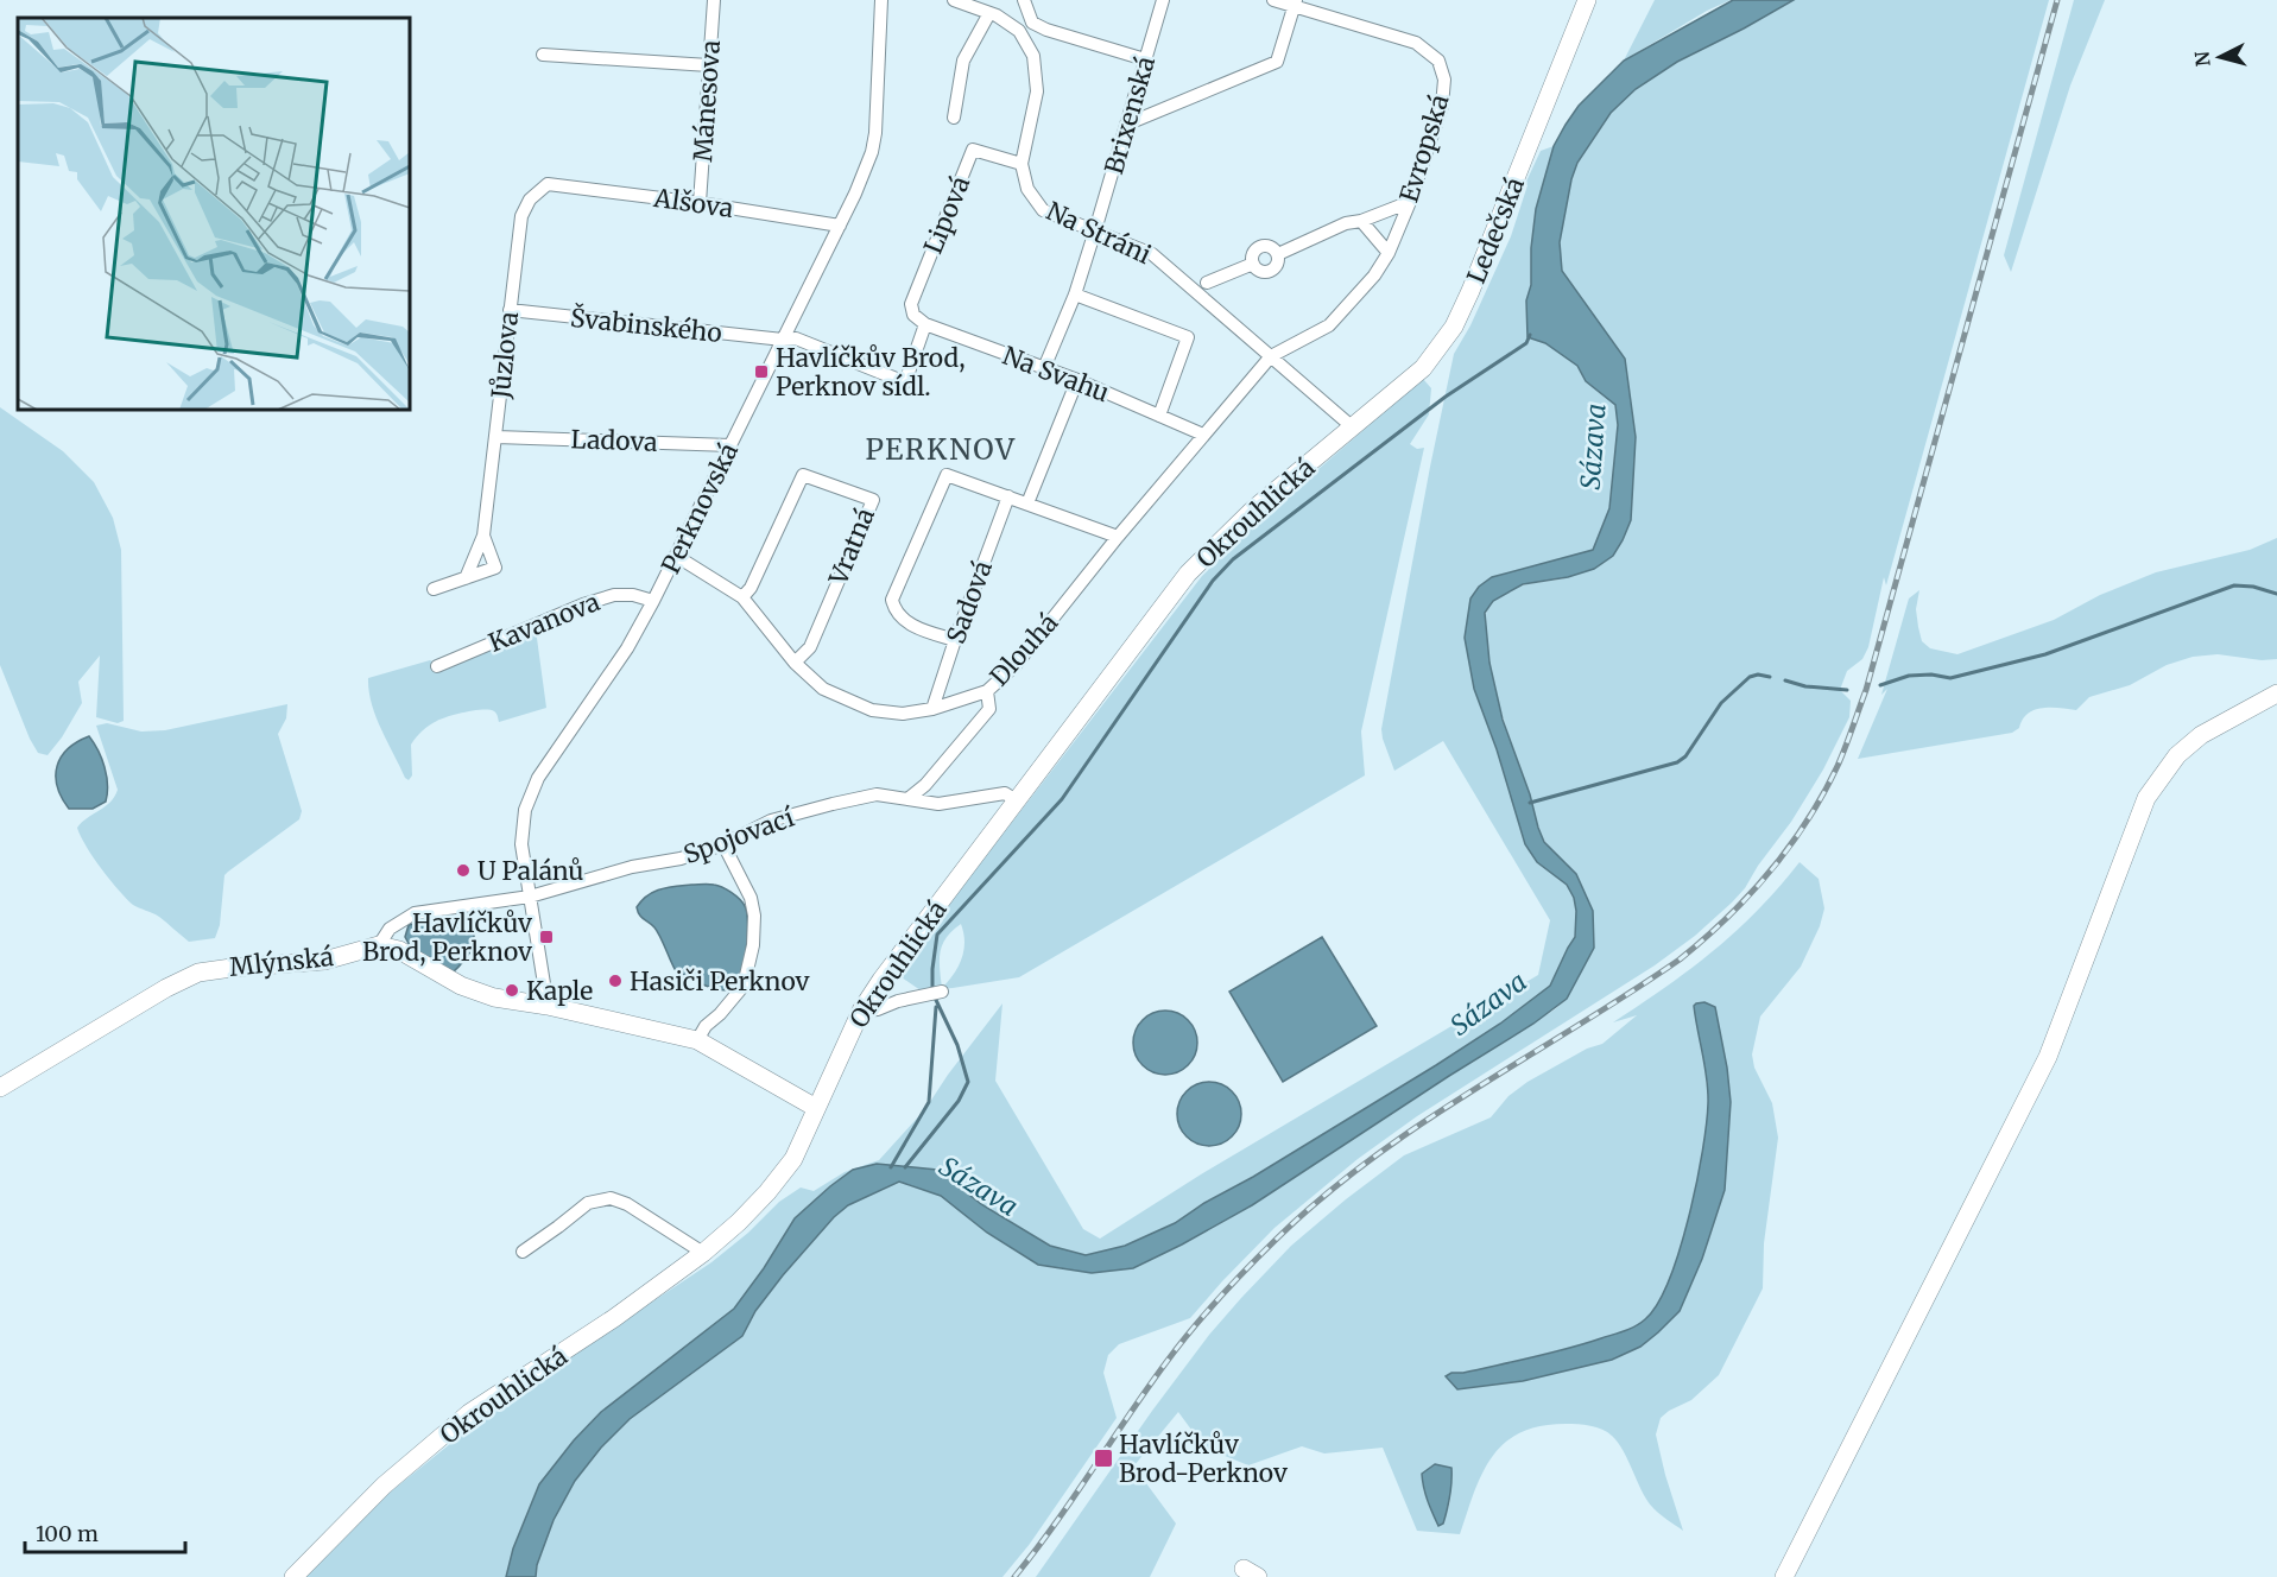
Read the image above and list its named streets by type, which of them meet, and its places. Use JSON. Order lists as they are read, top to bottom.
{
  "streets": {
    "main road": ["Ledečská", "Okrouhlická", "Mlýnská"],
    "street": [
      "Mánesova",
      "Brixenská",
      "Evropská",
      "Alšova",
      "Lipová",
      "Na Stráni",
      "Švabinského",
      "Jůzlova",
      "Na Svahu",
      "Ladova",
      "Perknovská",
      "Vratná",
      "Sadová",
      "Kavanova",
      "Dlouhá",
      "Spojovací"
    ]
  },
  "crossings": [
    ["Mánesova", "Alšova"],
    ["Brixenská", "Na Stráni"],
    ["Brixenská", "Na Svahu"],
    ["Evropská", "Na Stráni"],
    ["Evropská", "Dlouhá"],
    ["Alšova", "Jůzlova"],
    ["Alšova", "Perknovská"],
    ["Lipová", "Na Stráni"],
    ["Lipová", "Na Svahu"],
    ["Ledečská", "Na Stráni"],
    ["Ledečská", "Okrouhlická"],
    ["Na Stráni", "Okrouhlická"],
    ["Na Stráni", "Dlouhá"],
    ["Švabinského", "Jůzlova"],
    ["Švabinského", "Perknovská"],
    ["Jůzlova", "Ladova"],
    ["Na Svahu", "Dlouhá"],
    ["Ladova", "Perknovská"],
    ["Perknovská", "Kavanova"],
    ["Perknovská", "Dlouhá"],
    ["Perknovská", "Spojovací"],
    ["Okrouhlická", "Spojovací"],
    ["Vratná", "Dlouhá"],
    ["Sadová", "Dlouhá"],
    ["Spojovací", "Mlýnská"]
  ],
  "districts": ["PERKNOV"],
  "water": ["Sázava"],
  "places": {
    "transit": ["Havlíčkův Brod, Perknov sídl.", "Havlíčkův Brod, Perknov", "Havlíčkův Brod-Perknov"],
    "other": ["U Palánů", "Hasiči Perknov", "Kaple"]
  },
  "scale_bar": "100 m",
  "north": "left"
}
